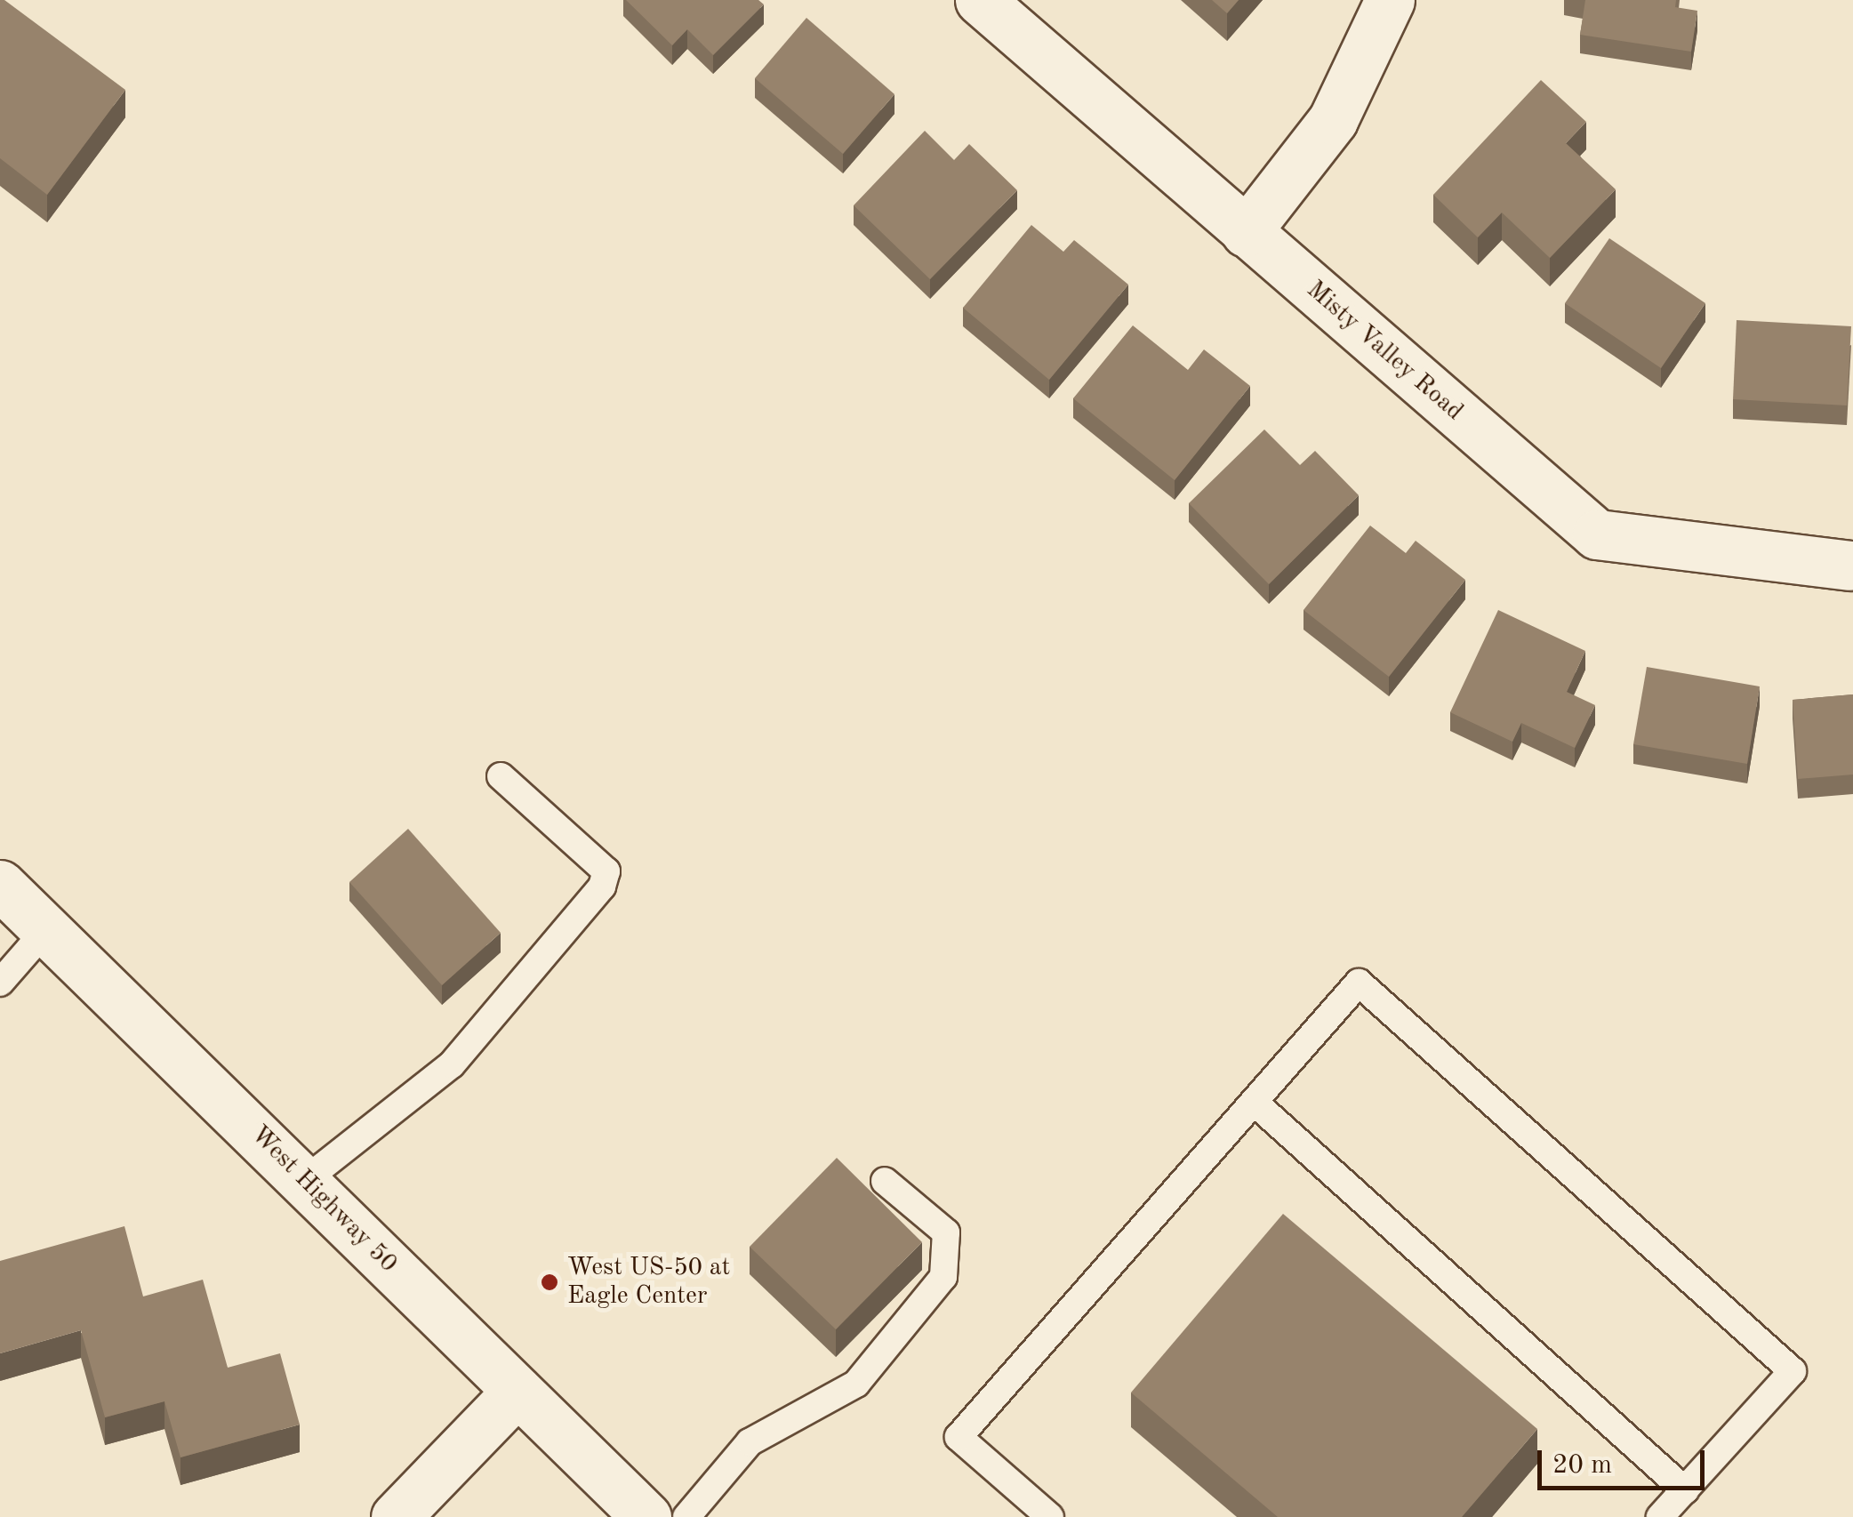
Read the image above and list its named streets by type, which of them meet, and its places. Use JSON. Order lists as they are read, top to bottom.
{
  "streets": {
    "street": ["Misty Valley Road", "West Highway 50"]
  },
  "places": ["West US-50 at Eagle Center"],
  "scale_bar": "20 m"
}
